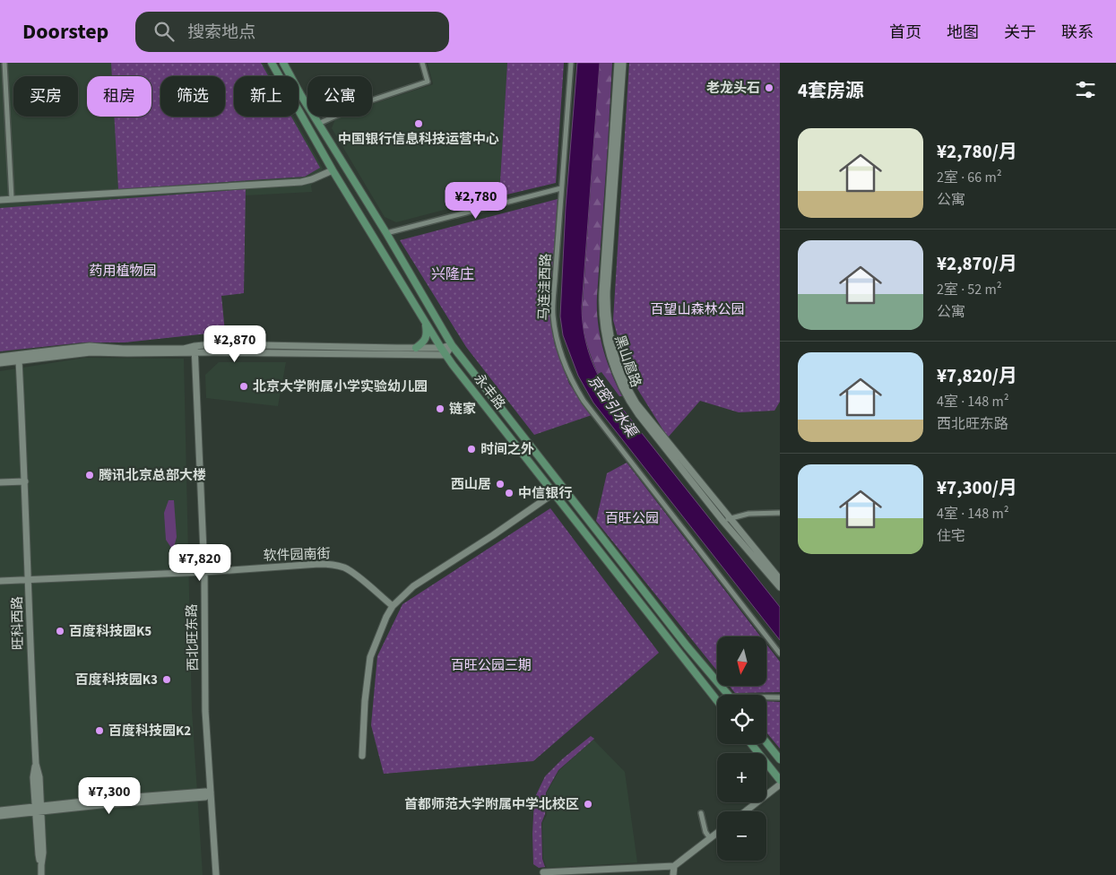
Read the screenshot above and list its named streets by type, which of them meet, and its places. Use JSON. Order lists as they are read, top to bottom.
{
  "streets": {
    "main road": ["永丰路"],
    "street": [
      "马连洼西路",
      "黑山扈路",
      "软件园南街",
      "旺科西路",
      "西北旺东路"
    ]
  },
  "crossings": [
    ["软件园南街", "旺科西路"],
    ["软件园南街", "西北旺东路"]
  ],
  "districts": ["兴隆庄"],
  "water": ["京密引水渠"],
  "parks": [
    "药用植物园",
    "百望山森林公园",
    "百旺公园",
    "百旺公园三期"
  ],
  "places": [
    "老龙头石",
    "中国银行信息科技运营中心",
    "北京大学附属小学实验幼儿园",
    "链家",
    "时间之外",
    "腾讯北京总部大楼",
    "西山居",
    "中信银行",
    "百度科技园K5",
    "百度科技园K3",
    "百度科技园K2",
    "首都师范大学附属中学北校区"
  ],
  "north": "bottom",
  "page": {
    "header": "Doorstep",
    "search": "搜索地点",
    "nav": [
      "首页",
      "地图",
      "关于",
      "联系"
    ],
    "heading": "4套房源",
    "chip": [
      "买房",
      "租房",
      "筛选",
      "新上",
      "公寓"
    ],
    "list": [
      {
        "name": "¥2,780/月",
        "note": "2室 · 66 m² · 公寓"
      },
      {
        "name": "¥2,870/月",
        "note": "2室 · 52 m² · 公寓"
      },
      {
        "name": "¥7,820/月",
        "note": "4室 · 148 m² · 西北旺东路"
      },
      {
        "name": "¥7,300/月",
        "note": "4室 · 148 m² · 住宅"
      }
    ],
    "price": [
      "¥2,780",
      "¥2,870",
      "¥7,820",
      "¥7,300"
    ],
    "map_buttons": ["+", "−"]
  }
}
